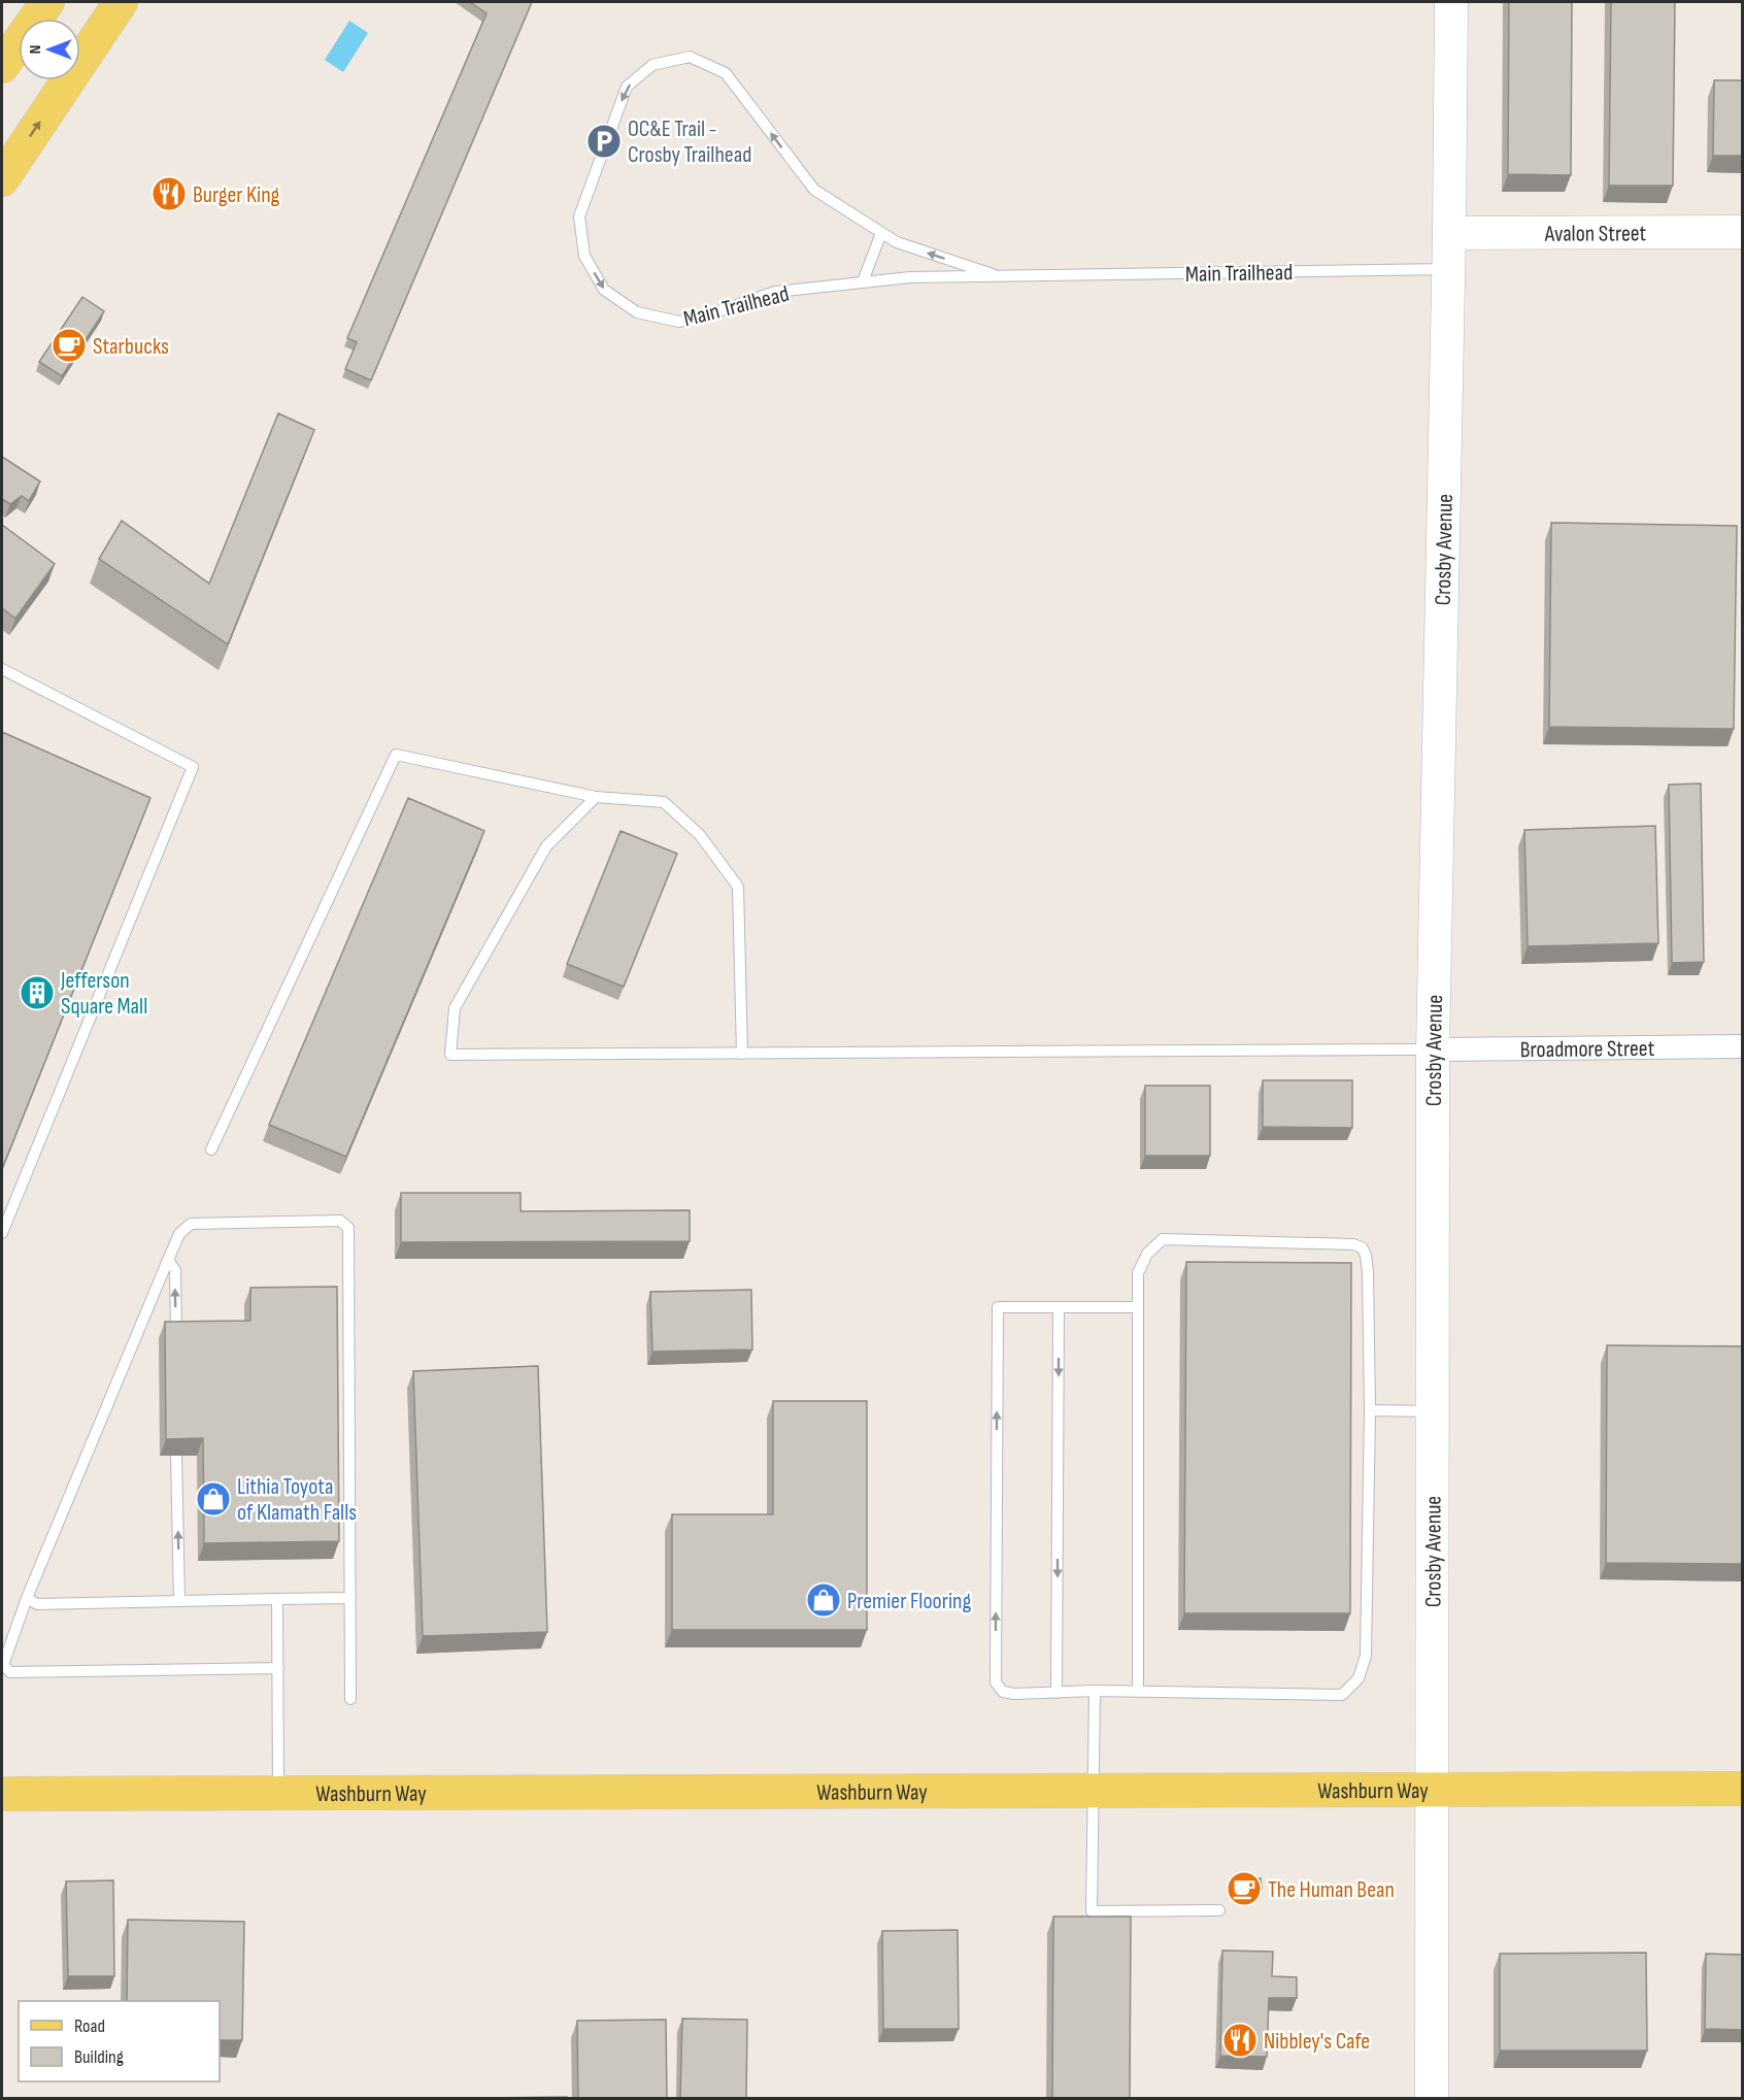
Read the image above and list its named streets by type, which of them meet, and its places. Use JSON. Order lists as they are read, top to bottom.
{
  "streets": {
    "main road": ["Washburn Way"],
    "street": ["Avalon Street", "Crosby Avenue", "Broadmore Street"],
    "lane": ["Main Trailhead"]
  },
  "crossings": [
    ["Avalon Street", "Crosby Avenue"],
    ["Main Trailhead", "Crosby Avenue"],
    ["Crosby Avenue", "Broadmore Street"],
    ["Crosby Avenue", "Washburn Way"]
  ],
  "places": {
    "parking": ["OC&E Trail - Crosby Trailhead"],
    "restaurant": ["Burger King", "Nibbley's Cafe"],
    "cafe": ["Starbucks", "The Human Bean"],
    "building": ["Jefferson Square Mall"],
    "shop": ["Lithia Toyota of Klamath Falls", "Premier Flooring"]
  },
  "legend": ["Road", "Building"],
  "north": "left"
}
